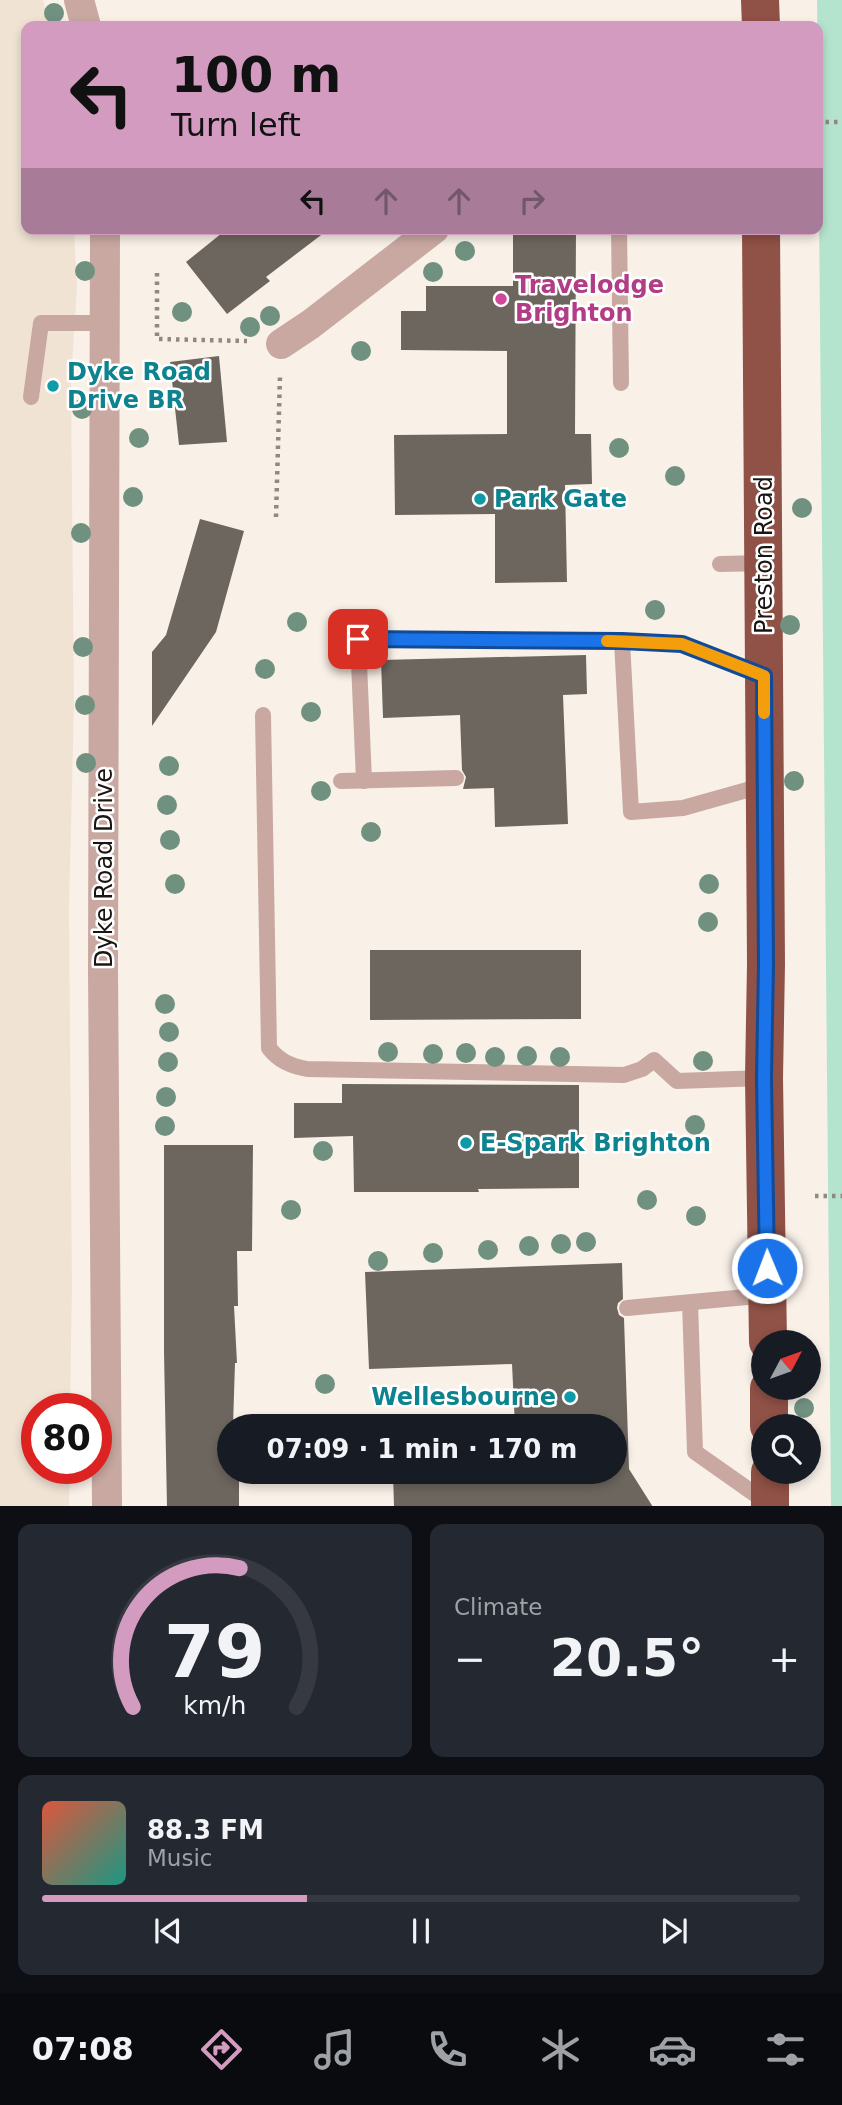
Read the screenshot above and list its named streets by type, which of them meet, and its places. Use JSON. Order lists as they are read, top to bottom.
{
  "streets": {
    "highway": ["Preston Road"],
    "street": ["Dyke Road Drive"]
  },
  "places": [
    "Travelodge Brighton",
    "Dyke Road Drive BR",
    "Park Gate",
    "E-Spark Brighton",
    "Wellesbourne"
  ],
  "north": "top right",
  "page": {
    "turn": ["100 m", "Turn left"],
    "limit": "80",
    "trip": "07:09 · 1 min · 170 m",
    "tile": "Climate",
    "heat": ["−", "20.5°", "+"],
    "song": ["88.3 FM", "Music"],
    "tabs": "07:08",
    "gauge": ["79", "km/h"]
  }
}
